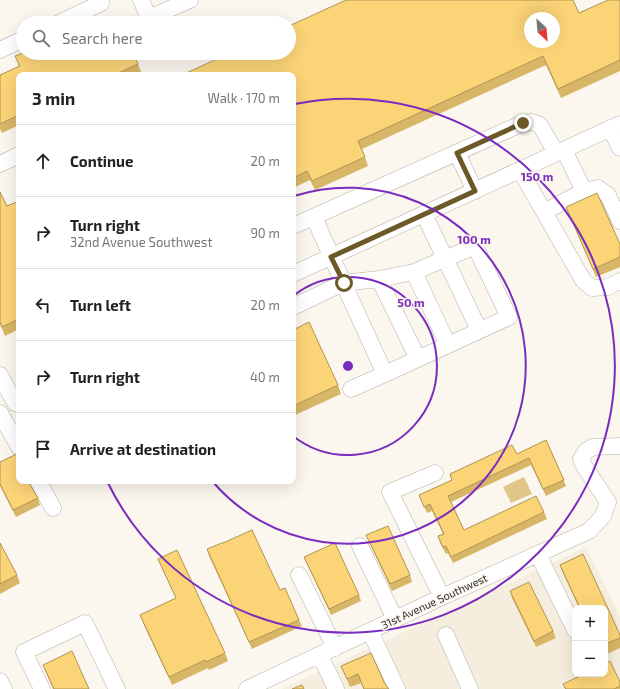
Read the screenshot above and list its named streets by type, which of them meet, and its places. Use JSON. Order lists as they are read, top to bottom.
{
  "streets": {
    "street": ["31st Avenue Southwest"]
  },
  "north": "bottom right",
  "page": {
    "search": "Search here",
    "heading": ["3 min", "Walk · 170 m"],
    "list": [
      ["Continue", "20 m"],
      ["Turn right", "32nd Avenue Southwest", "90 m"],
      ["Turn left", "20 m"],
      ["Turn right", "40 m"],
      "Arrive at destination"
    ],
    "map_buttons": ["+", "−"]
  },
  "rings": ["150 m", "100 m", "50 m"]
}
